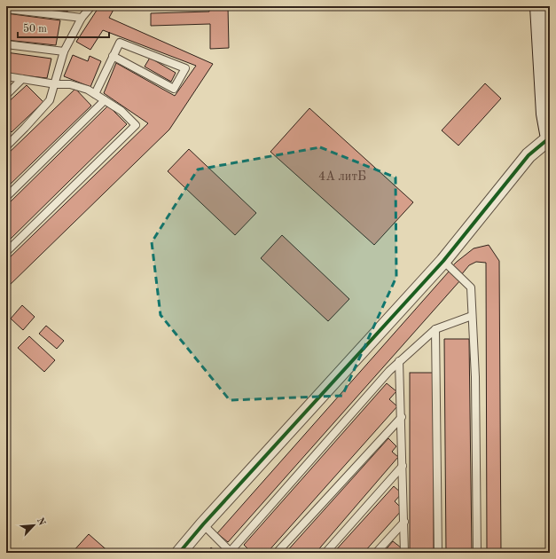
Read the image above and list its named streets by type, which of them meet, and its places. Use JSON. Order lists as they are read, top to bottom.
{
  "house_numbers": ["4А литБ"],
  "scale_bar": "50 m",
  "north": "top right"
}
